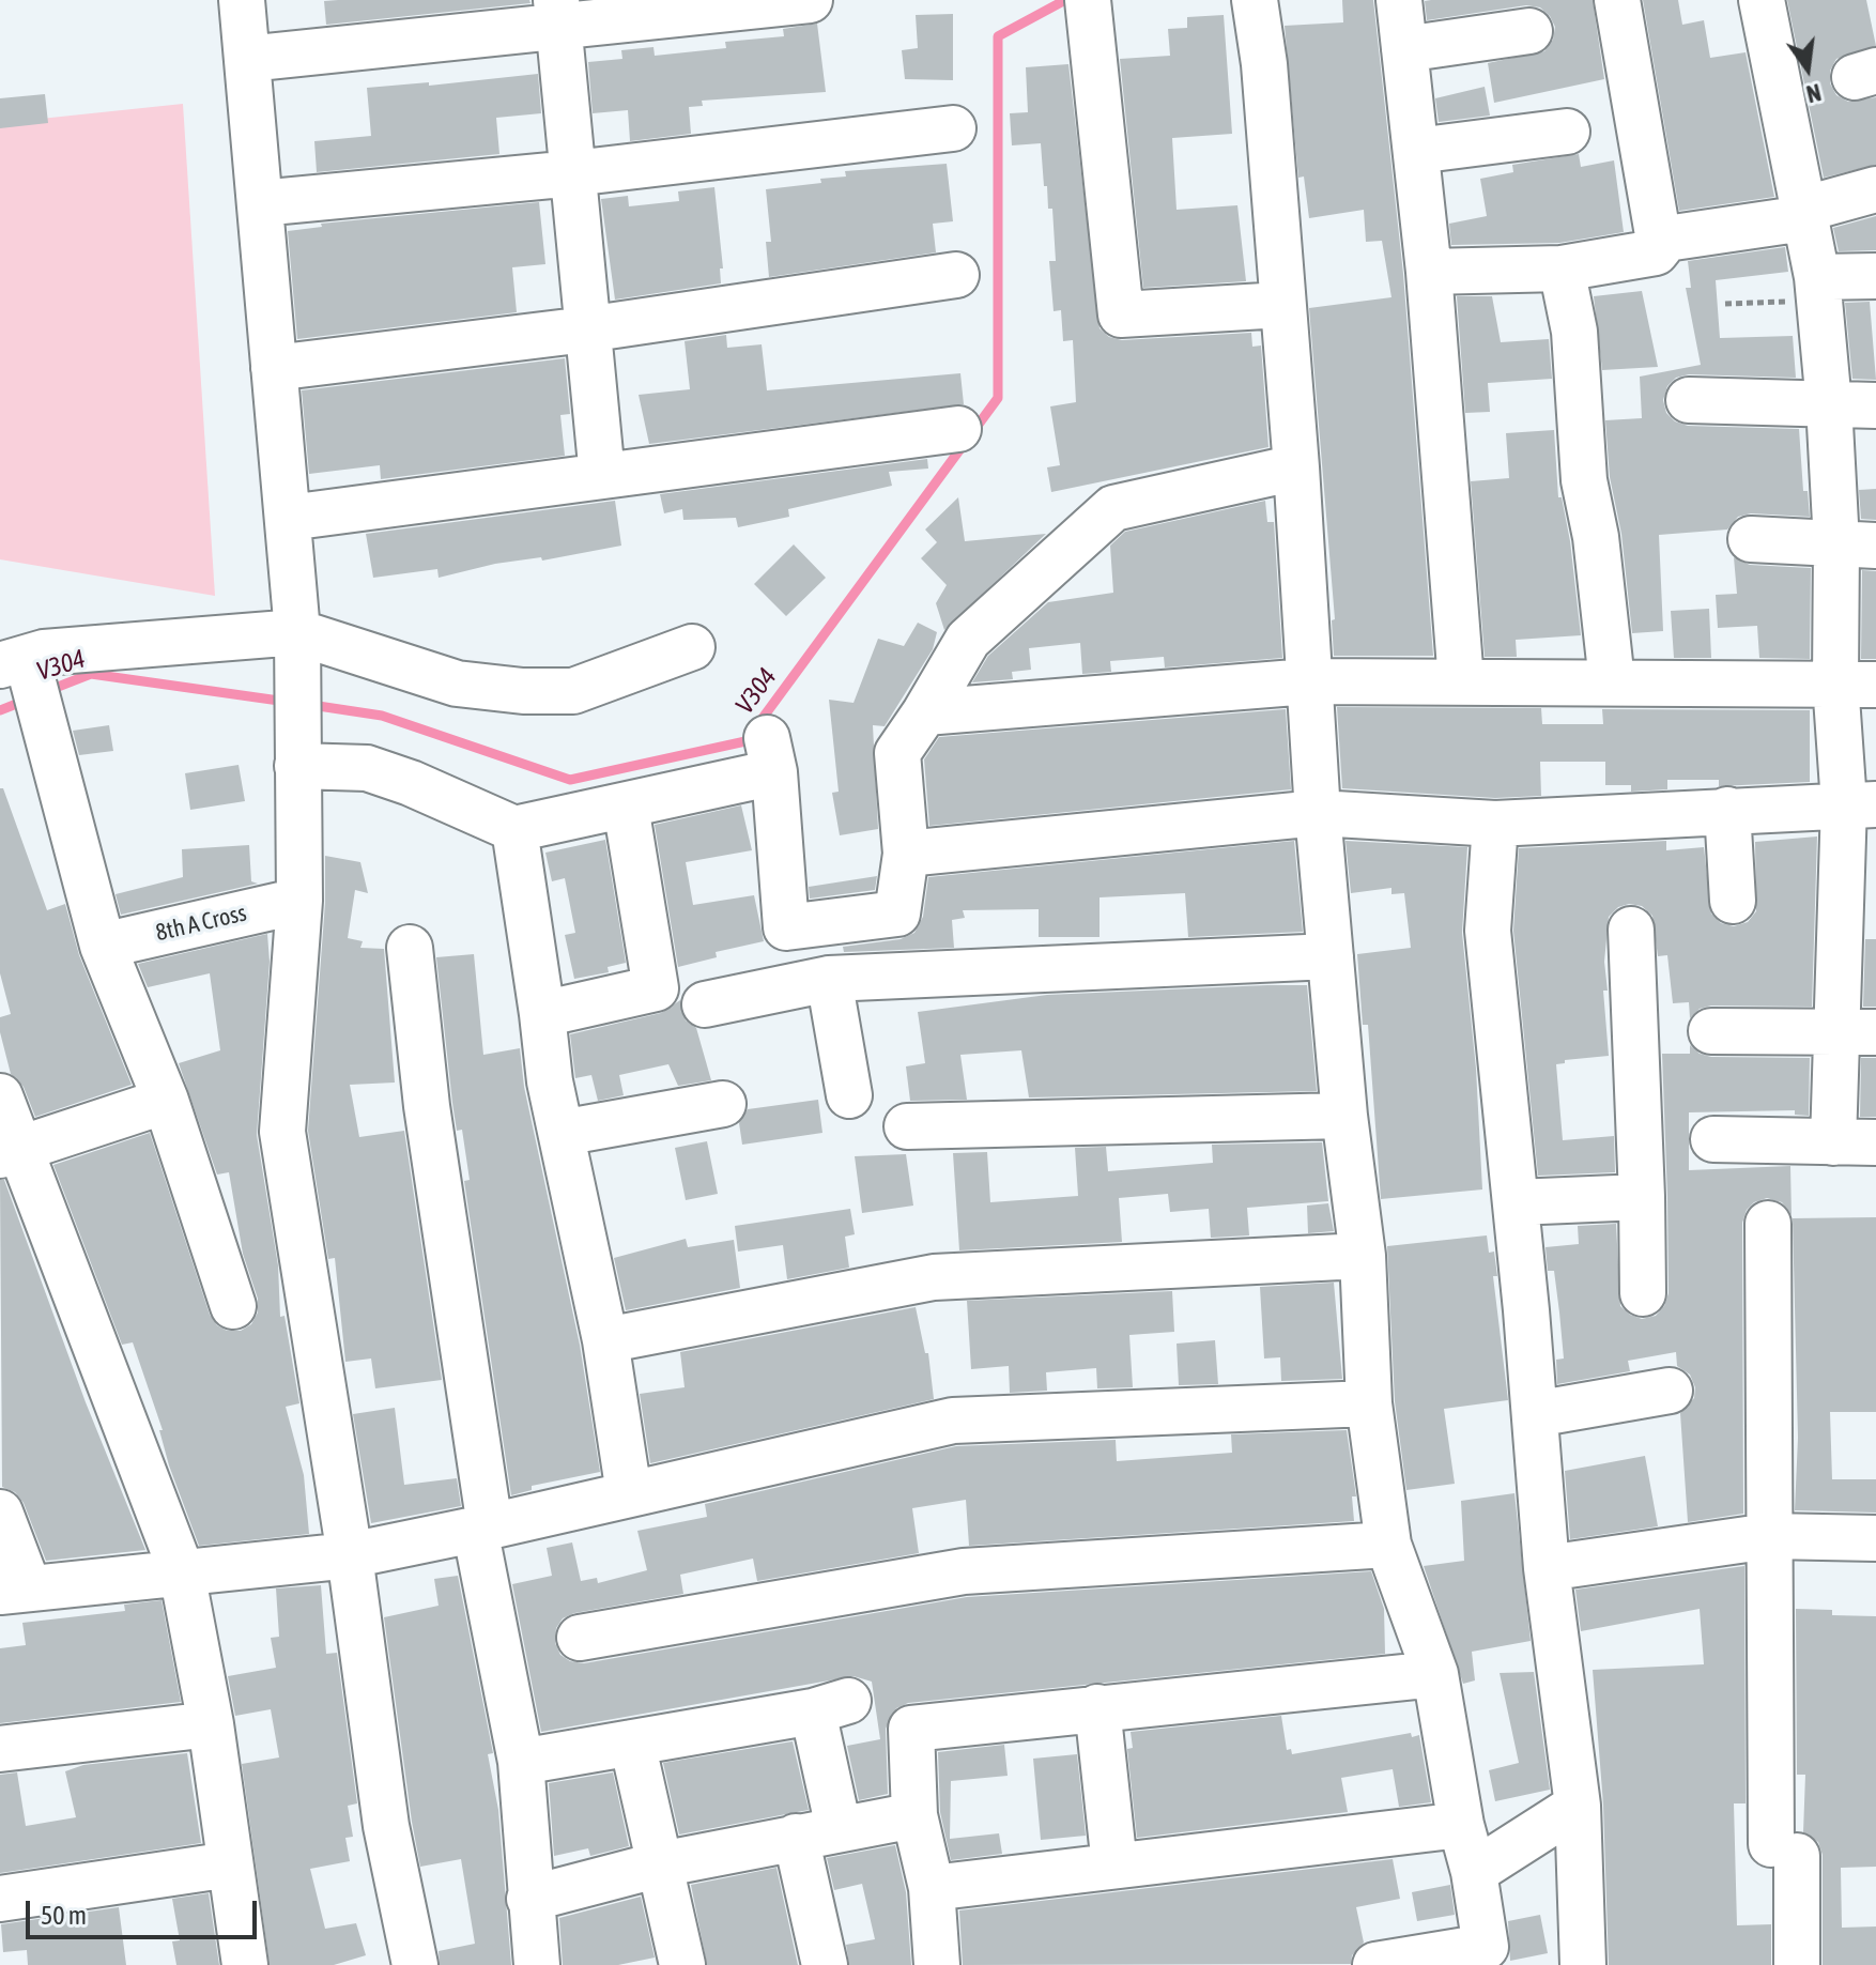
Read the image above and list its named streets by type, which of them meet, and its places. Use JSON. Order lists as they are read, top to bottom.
{
  "streets": {
    "street": ["8th A Cross"]
  },
  "water": ["V304"],
  "scale_bar": "50 m",
  "north": "bottom"
}
